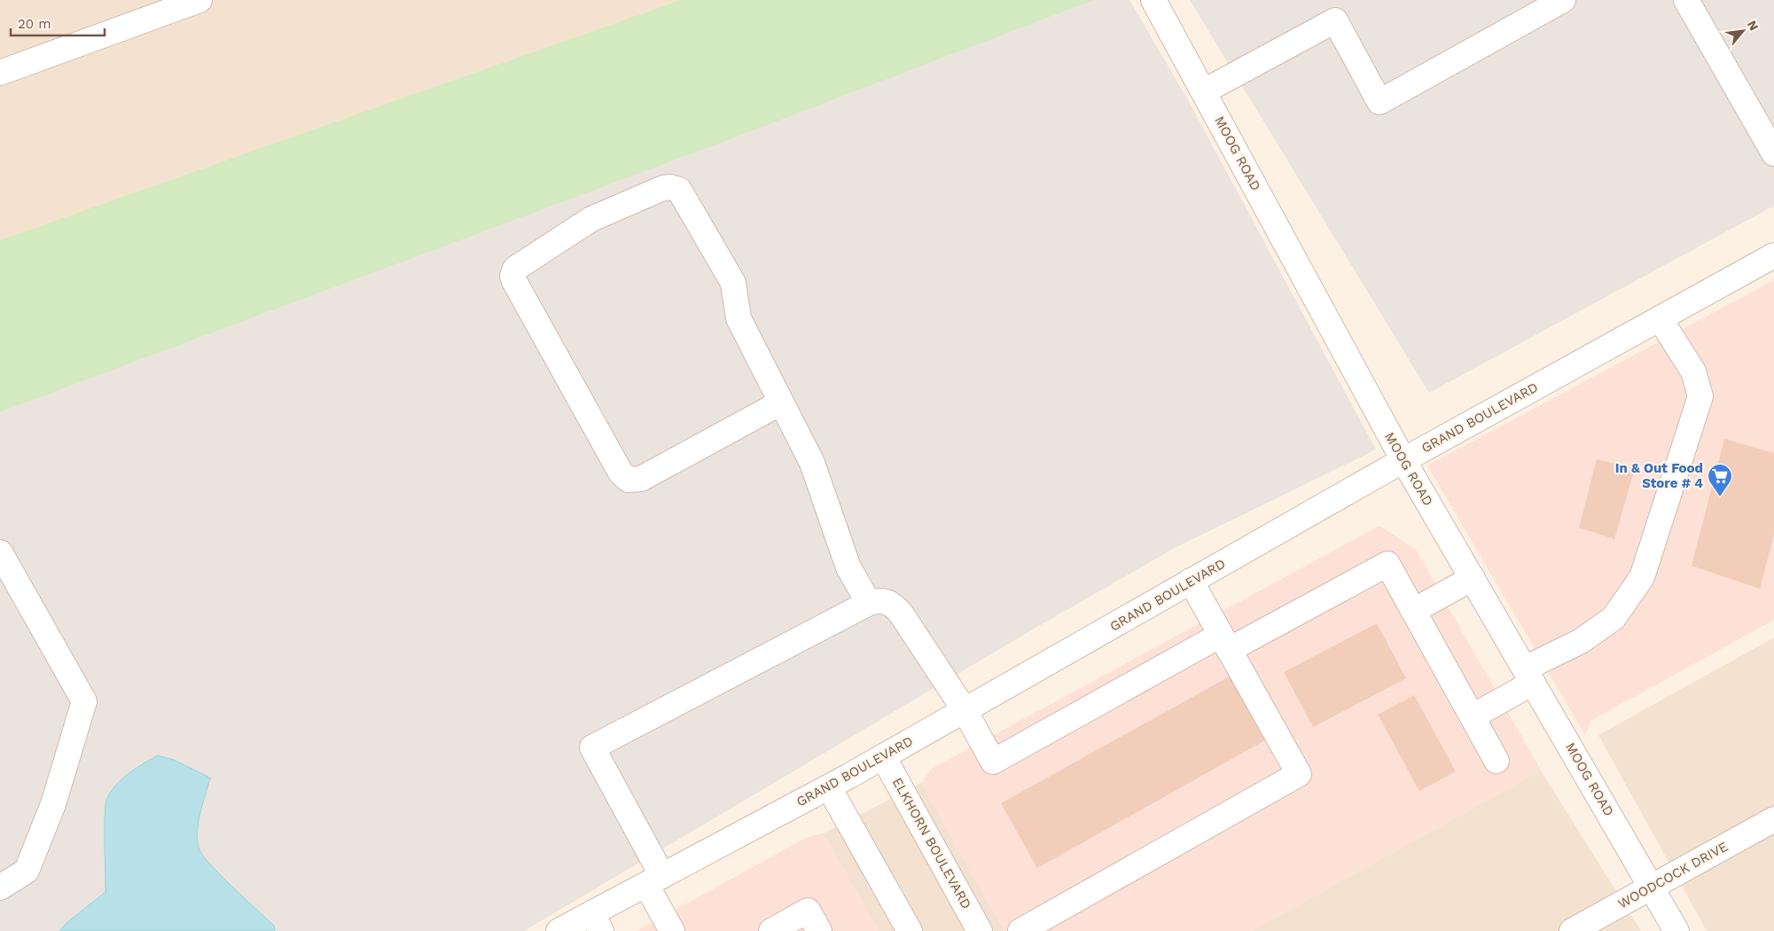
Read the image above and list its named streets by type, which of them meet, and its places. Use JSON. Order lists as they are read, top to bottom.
{
  "streets": {
    "street": [
      "MOOG ROAD",
      "GRAND BOULEVARD",
      "ELKHORN BOULEVARD",
      "WOODCOCK DRIVE"
    ]
  },
  "crossings": [
    ["MOOG ROAD", "GRAND BOULEVARD"],
    ["MOOG ROAD", "WOODCOCK DRIVE"],
    ["GRAND BOULEVARD", "ELKHORN BOULEVARD"]
  ],
  "places": {
    "supermarket": ["In & Out Food Store # 4"]
  },
  "scale_bar": "20 m",
  "north": "top right"
}
